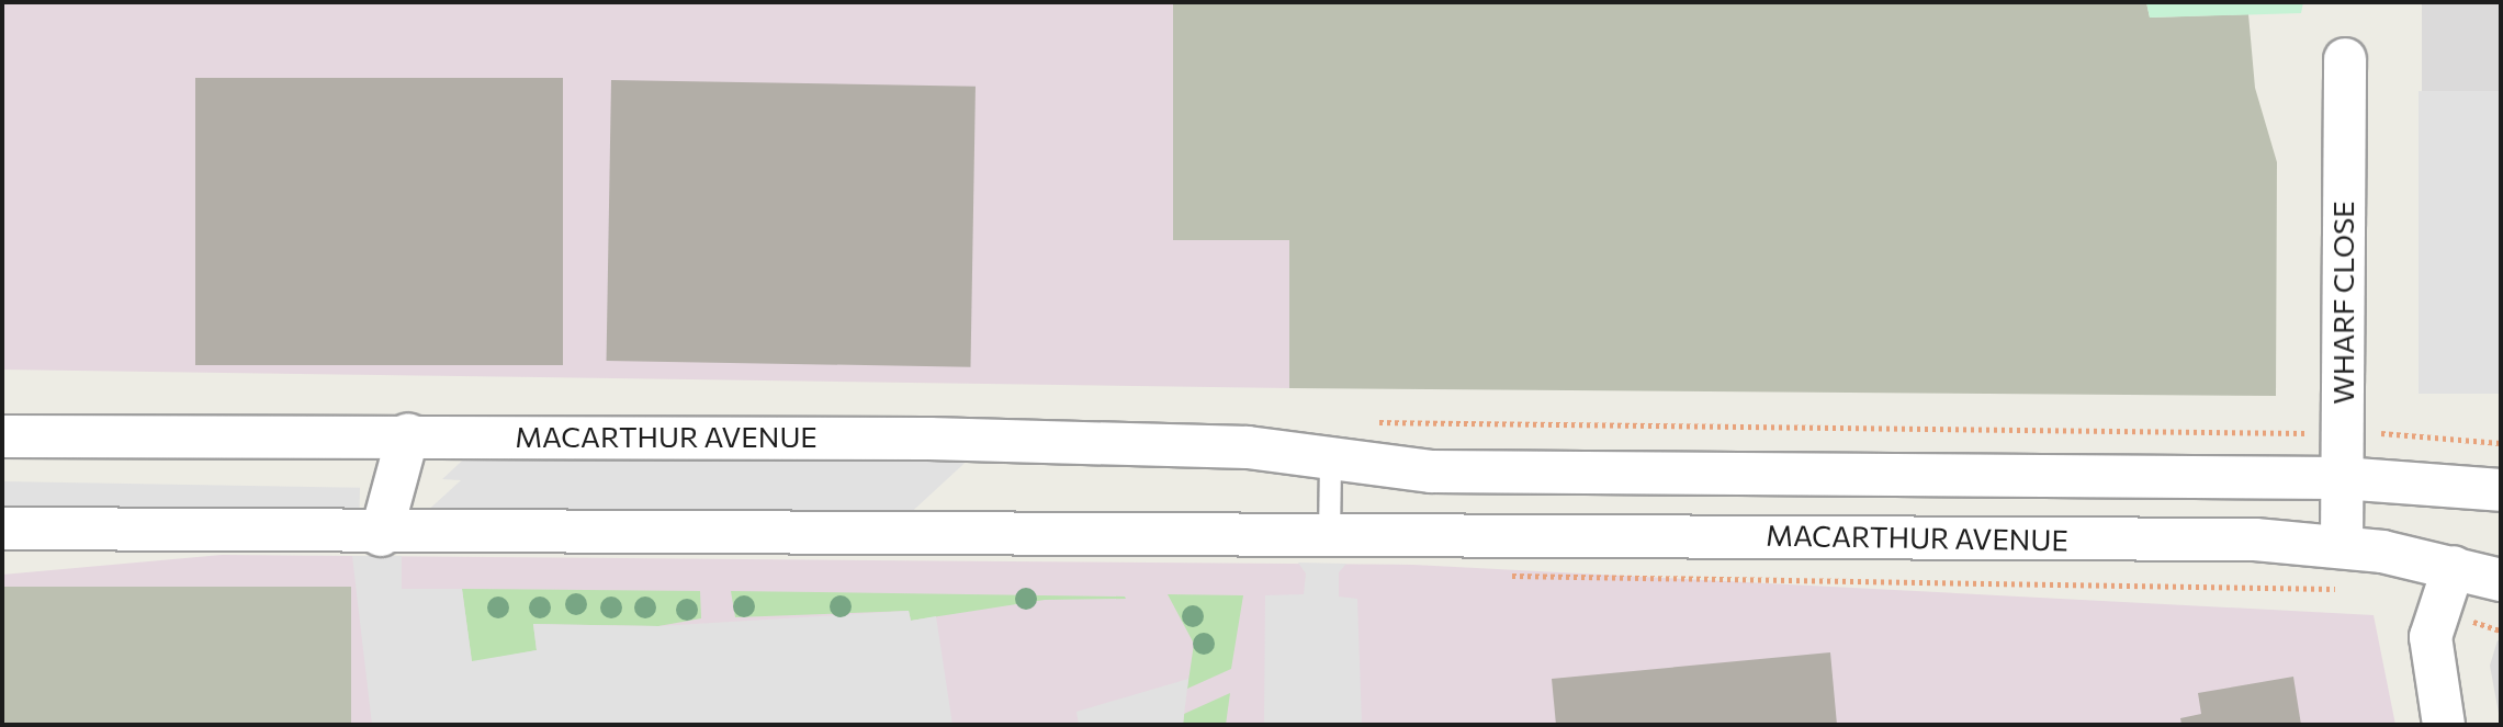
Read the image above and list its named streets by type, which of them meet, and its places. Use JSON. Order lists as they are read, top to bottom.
{
  "streets": {
    "street": ["WHARF CLOSE", "MACARTHUR AVENUE"]
  },
  "crossings": [
    ["WHARF CLOSE", "MACARTHUR AVENUE"]
  ]
}
